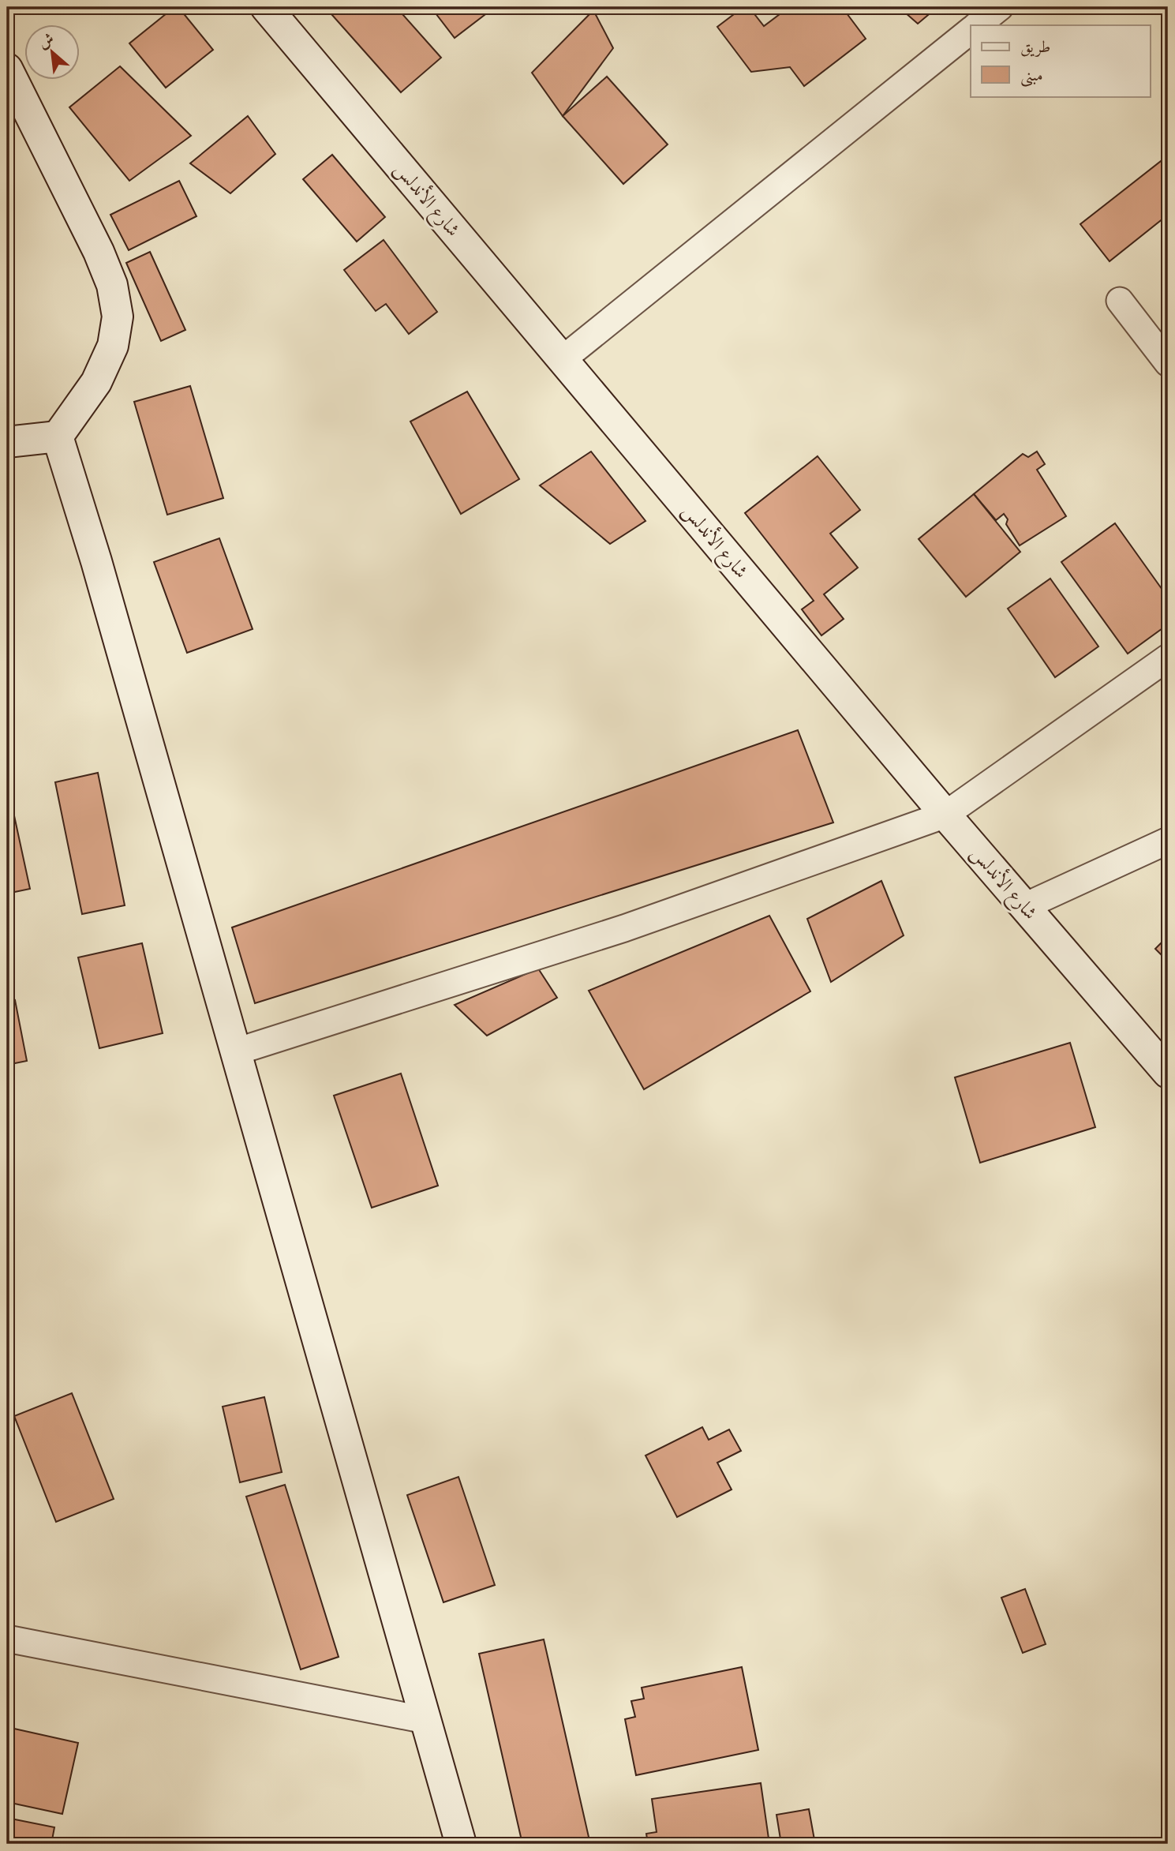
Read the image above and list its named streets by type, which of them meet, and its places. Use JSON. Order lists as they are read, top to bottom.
{
  "streets": {
    "main road": ["شارع الأندلس"]
  },
  "legend": ["طريق", "مبنى"],
  "north": "top left"
}
